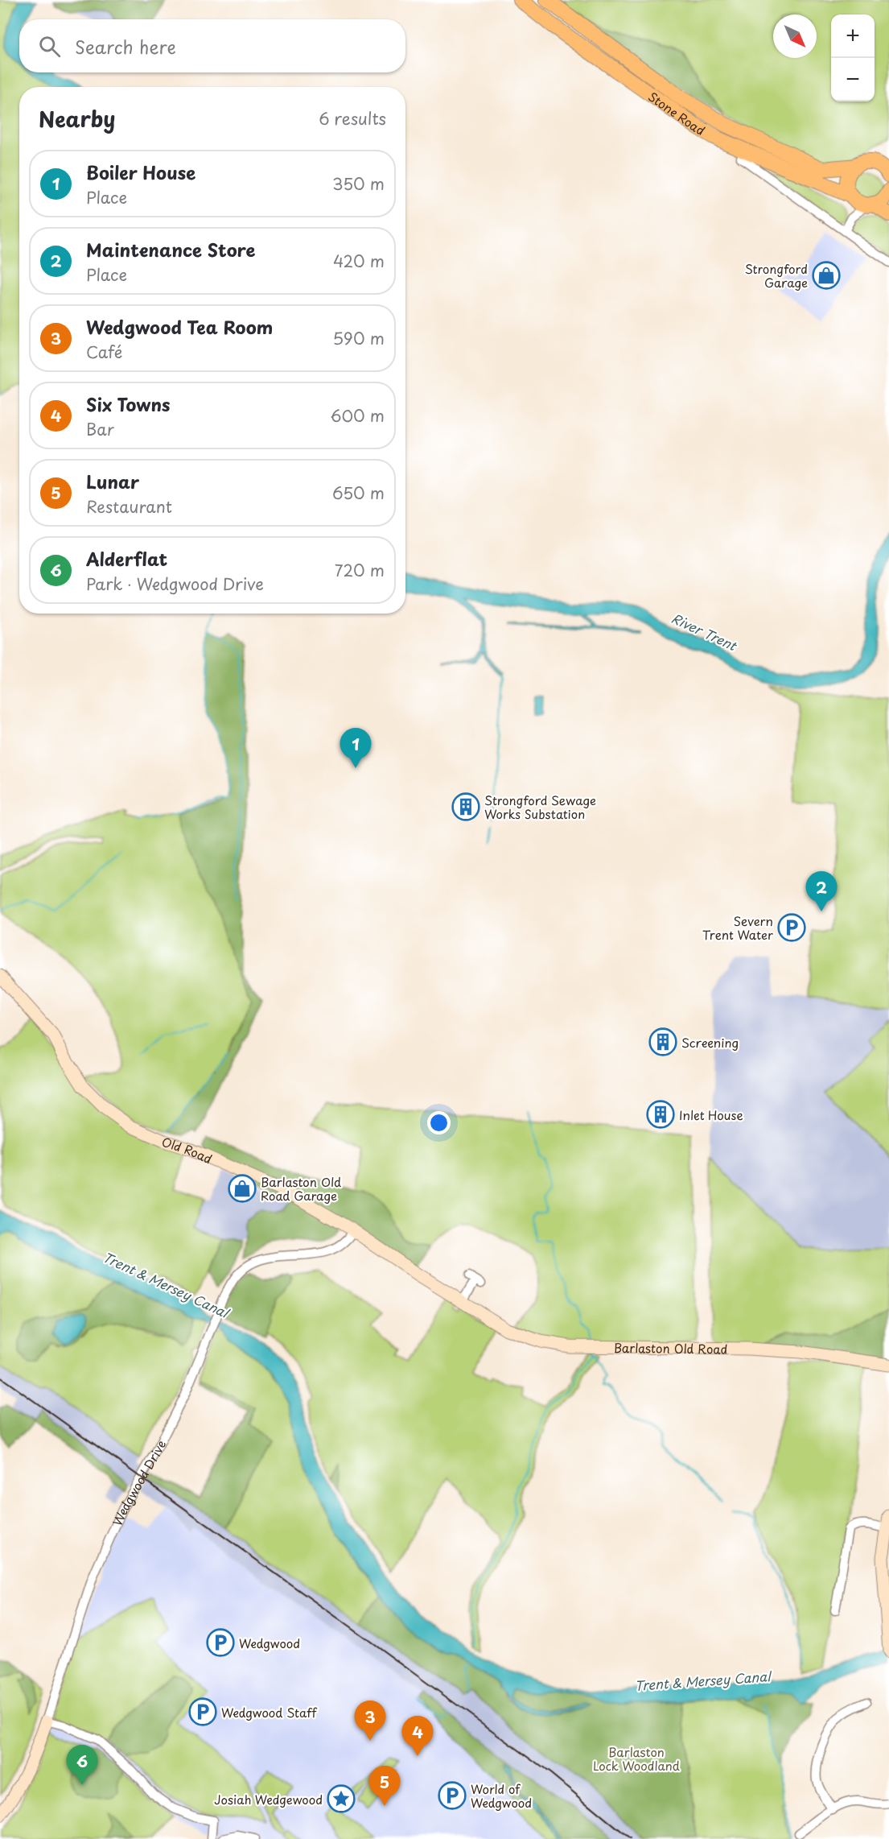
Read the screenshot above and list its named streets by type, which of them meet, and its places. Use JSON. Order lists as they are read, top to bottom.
{
  "streets": {
    "highway": ["Stone Road"],
    "street": ["Old Road", "Barlaston Old Road", "Wedgwood Drive"]
  },
  "crossings": [
    ["Old Road", "Barlaston Old Road"],
    ["Old Road", "Wedgwood Drive"]
  ],
  "water": ["River Trent", "Trent & Mersey Canal"],
  "parks": ["Barlaston Lock Woodland"],
  "places": {
    "shop": ["Strongford Garage", "Barlaston Old Road Garage"],
    "building": ["Strongford Sewage Works Substation", "Screening", "Inlet House"],
    "parking": [
      "Severn Trent Water",
      "Wedgwood",
      "Wedgwood Staff",
      "World of Wedgwood"
    ],
    "place": ["Josiah Wedgewood"]
  },
  "north": "bottom right",
  "page": {
    "map_buttons": ["+", "−"],
    "search": "Search here",
    "heading": ["Nearby", "6 results"],
    "list": [
      {
        "mark": "1",
        "name": "Boiler House",
        "note": "Place",
        "value": "350 m"
      },
      {
        "mark": "2",
        "name": "Maintenance Store",
        "note": "Place",
        "value": "420 m"
      },
      {
        "mark": "3",
        "name": "Wedgwood Tea Room",
        "note": "Café",
        "value": "590 m"
      },
      {
        "mark": "4",
        "name": "Six Towns",
        "note": "Bar",
        "value": "600 m"
      },
      {
        "mark": "5",
        "name": "Lunar",
        "note": "Restaurant",
        "value": "650 m"
      },
      {
        "mark": "6",
        "name": "Alderflat",
        "note": "Park · Wedgwood Drive",
        "value": "720 m"
      }
    ],
    "pins": [
      "1",
      "2",
      "3",
      "4",
      "6",
      "5"
    ]
  }
}
